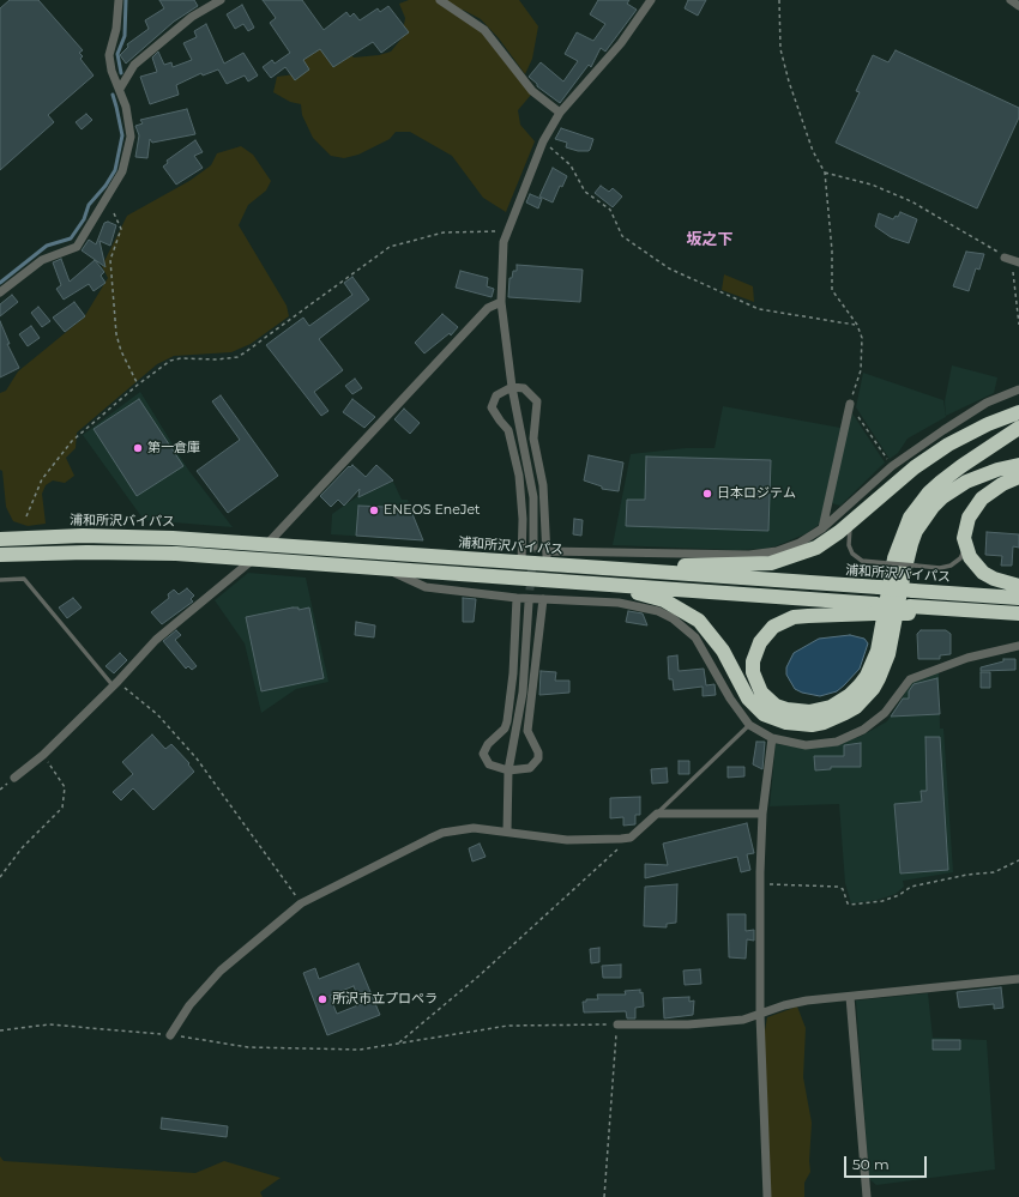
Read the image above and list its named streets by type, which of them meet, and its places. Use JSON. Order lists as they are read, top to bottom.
{
  "streets": {
    "highway": ["浦和所沢バイパス"]
  },
  "districts": ["坂之下"],
  "places": [
    "第一倉庫",
    "日本ロジテム",
    "ENEOS EneJet",
    "所沢市立プロペラ"
  ],
  "scale_bar": "50 m"
}
